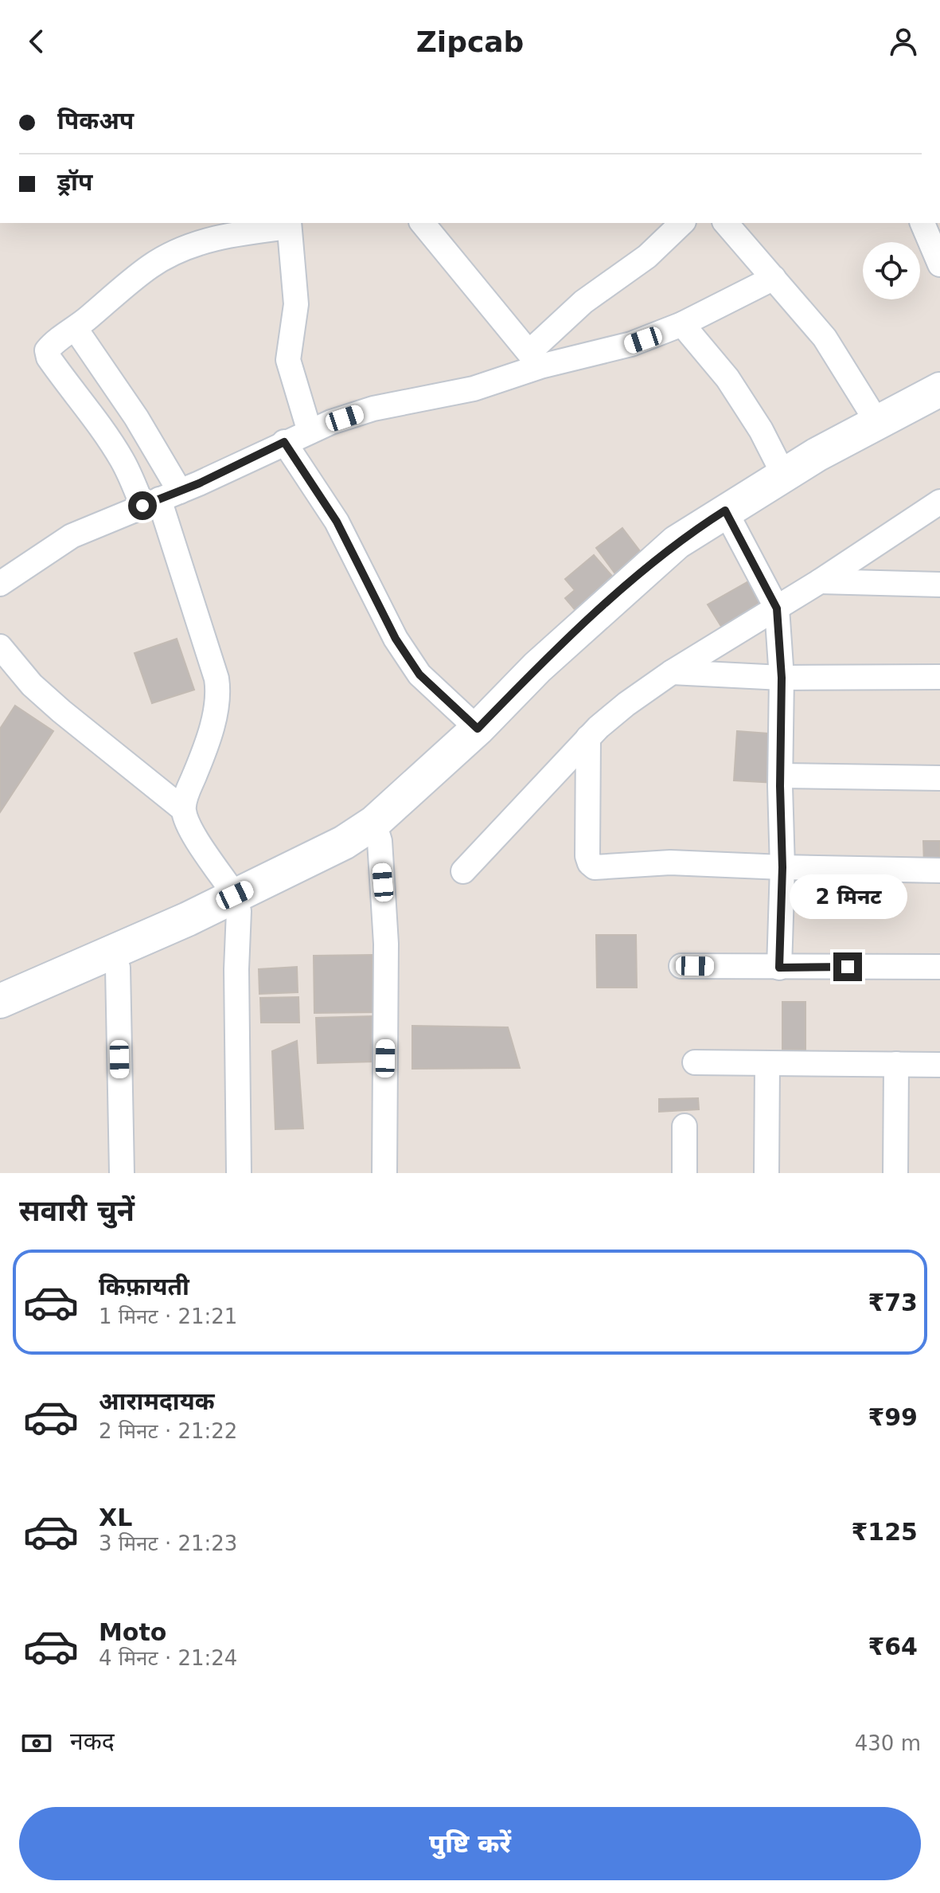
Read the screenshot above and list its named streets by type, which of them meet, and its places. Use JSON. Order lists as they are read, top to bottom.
{
  "page": {
    "header": "Zipcab",
    "banner": ["पिकअप", "ड्रॉप"],
    "bubble": "2 मिनट",
    "heading": "सवारी चुनें",
    "list": [
      {
        "name": "किफ़ायती",
        "note": "1 मिनट · 21:21",
        "value": "₹73"
      },
      {
        "name": "आरामदायक",
        "note": "2 मिनट · 21:22",
        "value": "₹99"
      },
      {
        "name": "XL",
        "note": "3 मिनट · 21:23",
        "value": "₹125"
      },
      {
        "name": "Moto",
        "note": "4 मिनट · 21:24",
        "value": "₹64"
      }
    ],
    "pay": ["नकद", "430 m"],
    "buttons": "पुष्टि करें"
  }
}
